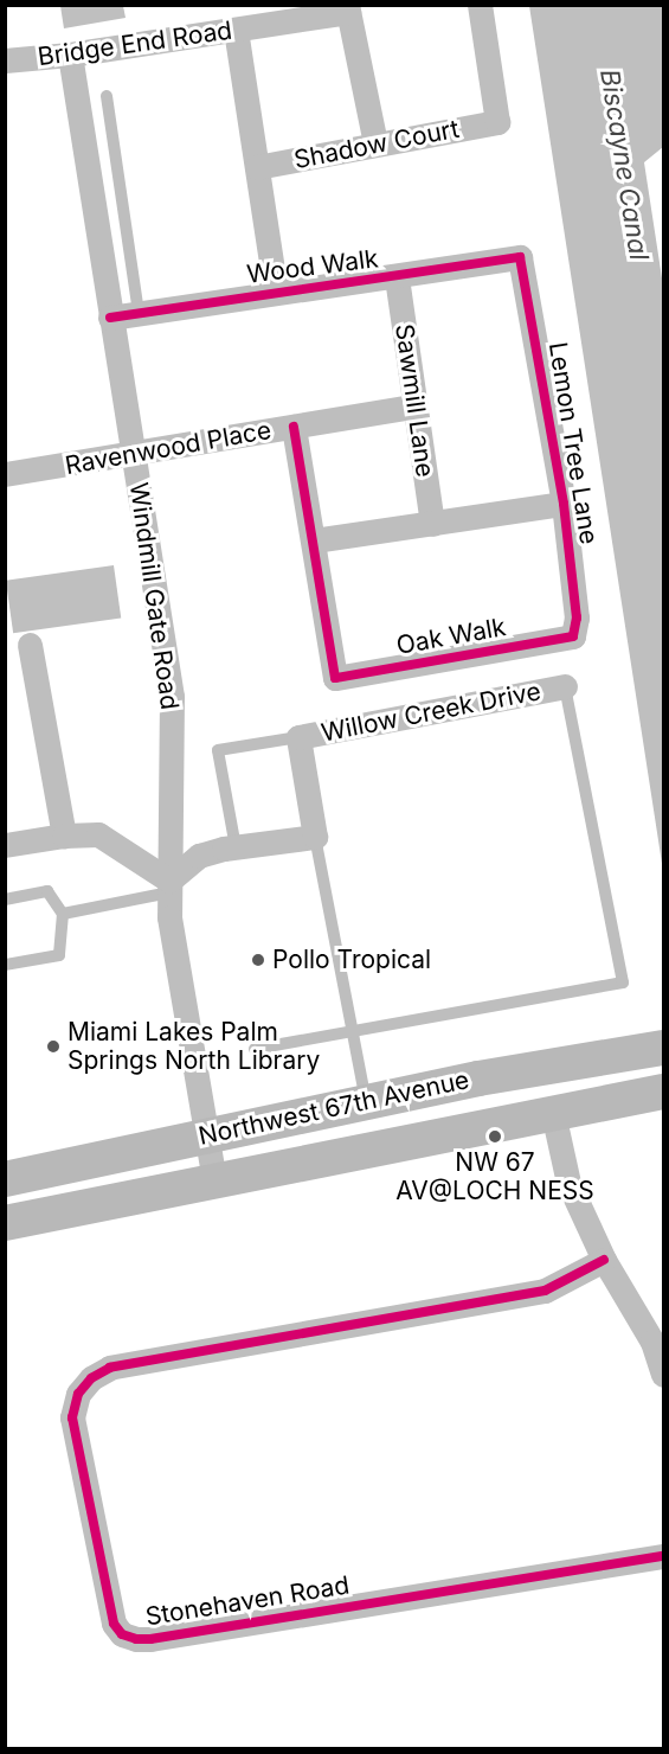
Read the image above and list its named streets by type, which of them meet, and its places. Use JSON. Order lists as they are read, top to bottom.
{
  "streets": {
    "main road": ["Northwest 67th Avenue"],
    "street": [
      "Bridge End Road",
      "Shadow Court",
      "Wood Walk",
      "Sawmill Lane",
      "Lemon Tree Lane",
      "Ravenwood Place",
      "Windmill Gate Road",
      "Oak Walk",
      "Willow Creek Drive",
      "Stonehaven Road"
    ]
  },
  "crossings": [
    ["Bridge End Road", "Windmill Gate Road"],
    ["Wood Walk", "Sawmill Lane"],
    ["Wood Walk", "Lemon Tree Lane"],
    ["Wood Walk", "Windmill Gate Road"],
    ["Sawmill Lane", "Ravenwood Place"],
    ["Lemon Tree Lane", "Oak Walk"],
    ["Ravenwood Place", "Windmill Gate Road"],
    ["Windmill Gate Road", "Northwest 67th Avenue"]
  ],
  "water": ["Biscayne Canal"],
  "places": ["Pollo Tropical", "Miami Lakes Palm Springs North Library", "NW 67 AV@LOCH NESS"]
}
